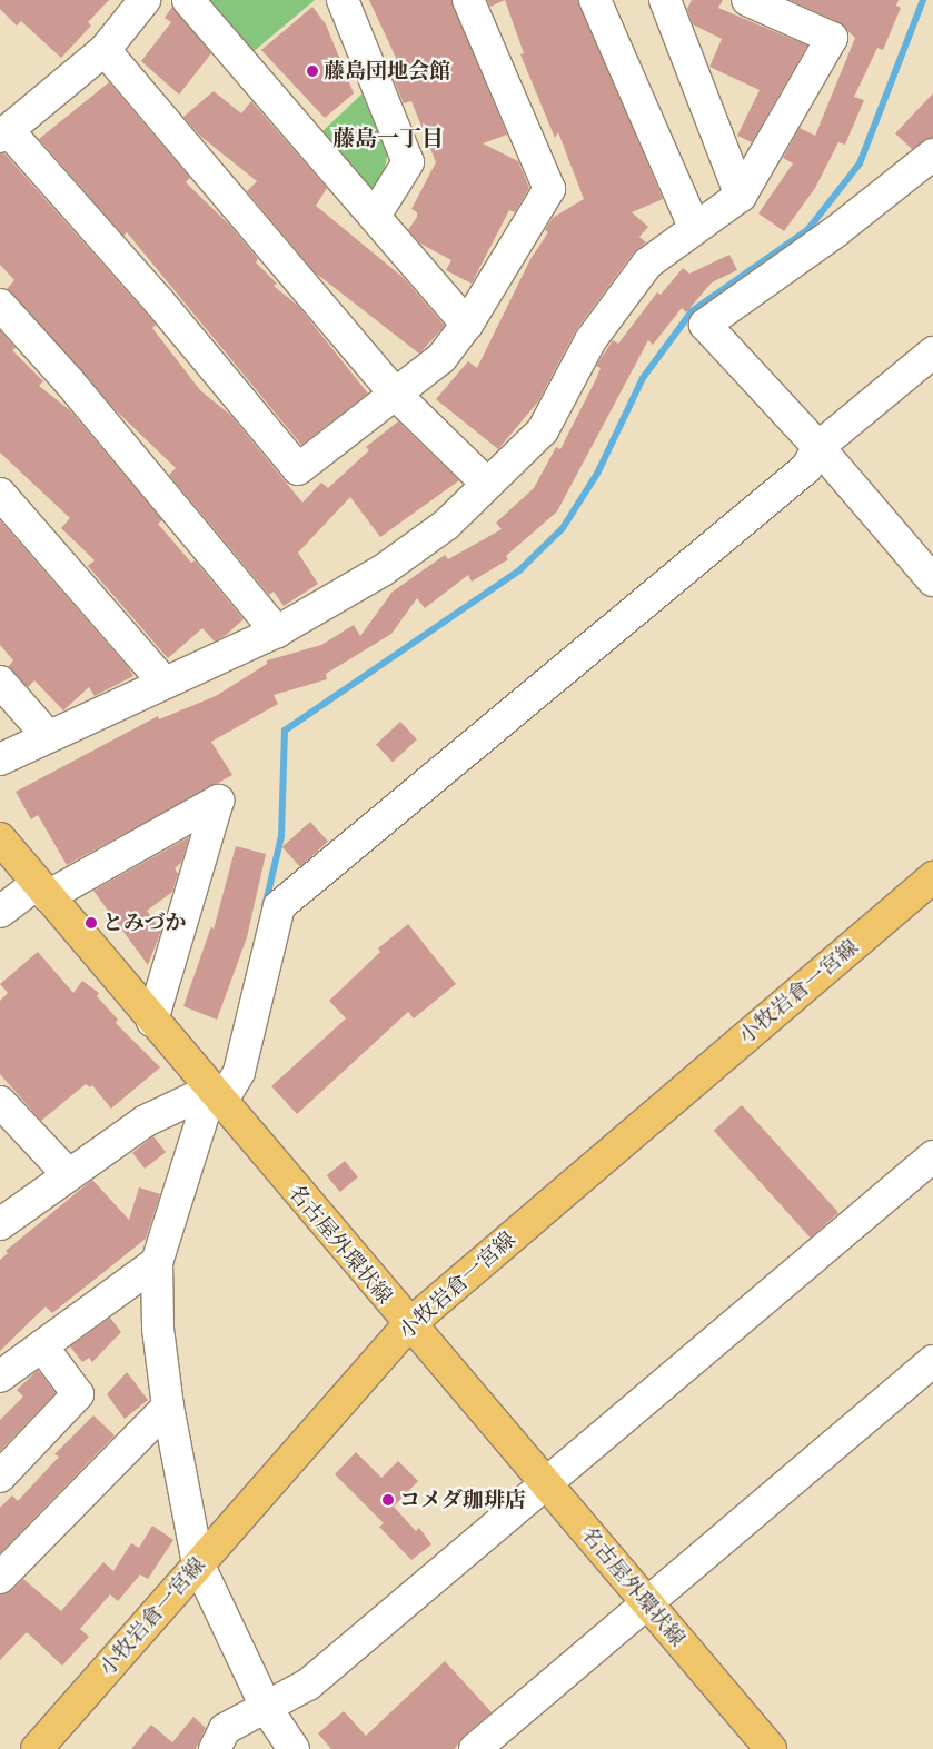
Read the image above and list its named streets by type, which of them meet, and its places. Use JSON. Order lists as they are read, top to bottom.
{
  "streets": {
    "main road": ["小牧岩倉一宮線", "名古屋外環状線"]
  },
  "crossings": [
    ["小牧岩倉一宮線", "名古屋外環状線"]
  ],
  "districts": ["藤島一丁目"],
  "places": ["藤島団地会館", "とみづか", "コメダ珈琲店"]
}
